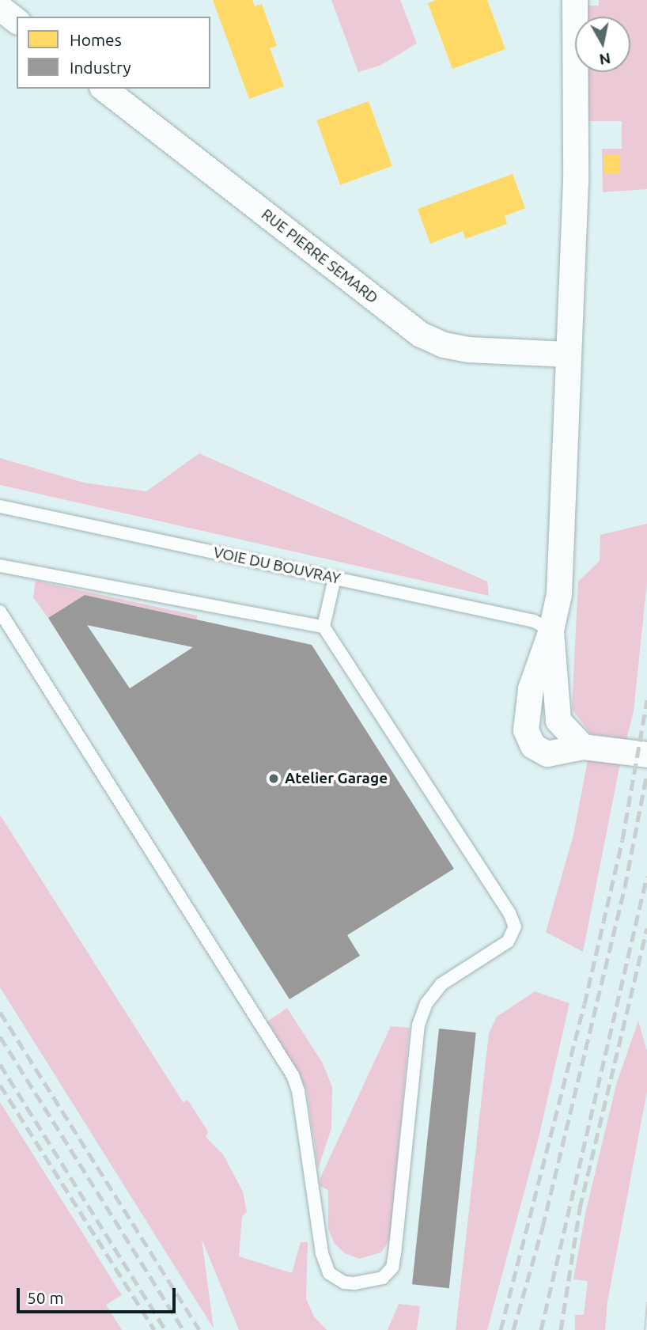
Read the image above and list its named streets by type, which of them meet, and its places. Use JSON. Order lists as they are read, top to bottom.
{
  "streets": {
    "street": ["RUE PIERRE SEMARD"],
    "lane": ["VOIE DU BOUVRAY"]
  },
  "places": ["Atelier Garage"],
  "legend": ["Homes", "Industry"],
  "scale_bar": "50 m",
  "north": "bottom"
}
